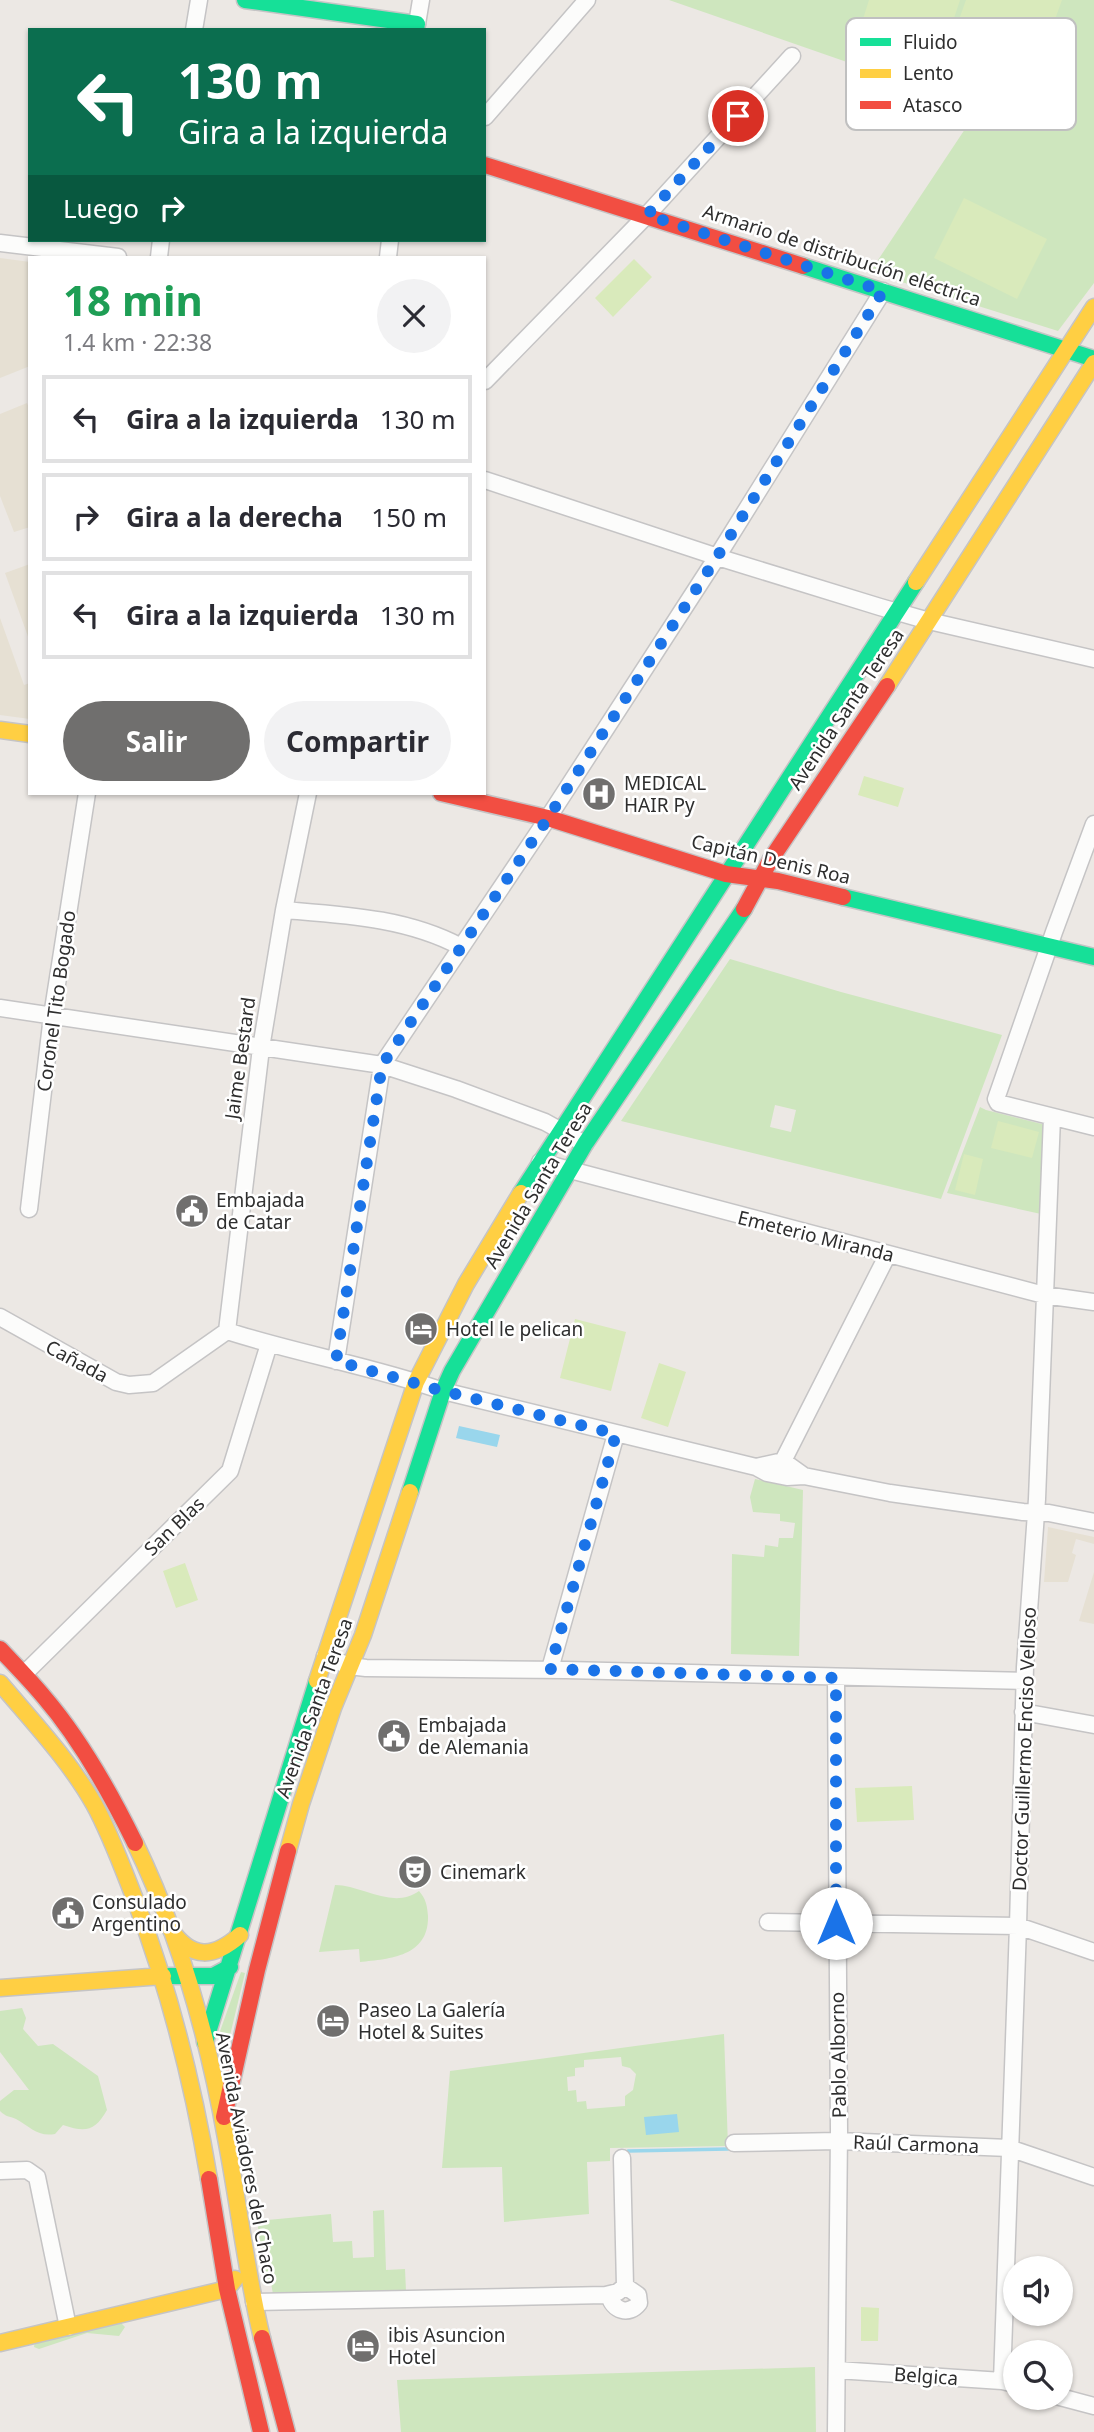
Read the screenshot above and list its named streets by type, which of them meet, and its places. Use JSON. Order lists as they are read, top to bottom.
{
  "streets": {
    "main road": [
      "Armario de distribución eléctrica",
      "Avenida Santa Teresa",
      "Capitán Denis Roa",
      "Avenida Aviadores del Chaco"
    ],
    "street": [
      "Coronel Tito Bogado",
      "Jaime Bestard",
      "Emeterio Miranda",
      "Cañada",
      "San Blas",
      "Doctor Guillermo Enciso Velloso",
      "Pablo Alborno",
      "Raúl Carmona",
      "Belgica"
    ]
  },
  "crossings": [
    ["Armario de distribución eléctrica", "Avenida Santa Teresa"],
    ["Avenida Santa Teresa", "Capitán Denis Roa"],
    ["Avenida Santa Teresa", "Emeterio Miranda"],
    ["Avenida Santa Teresa", "Avenida Aviadores del Chaco"],
    ["Jaime Bestard", "Cañada"],
    ["Emeterio Miranda", "Doctor Guillermo Enciso Velloso"],
    ["San Blas", "Avenida Aviadores del Chaco"],
    ["Doctor Guillermo Enciso Velloso", "Raúl Carmona"],
    ["Pablo Alborno", "Raúl Carmona"],
    ["Pablo Alborno", "Belgica"]
  ],
  "places": {
    "hospital": ["MEDICAL HAIR Py"],
    "public building": ["Embajada de Catar", "Embajada de Alemania", "Consulado Argentino"],
    "hotel": ["Hotel le pelican", "Paseo La Galería Hotel & Suites", "ibis Asuncion Hotel"],
    "theatre": ["Cinemark"]
  },
  "legend": ["Fluido", "Lento", "Atasco"],
  "page": {
    "turn": ["130 m", "Gira a la izquierda"],
    "then": "Luego",
    "heading": ["18 min", "1.4 km · 22:38"],
    "list": [
      {
        "name": "Gira a la izquierda",
        "value": "130 m"
      },
      {
        "name": "Gira a la derecha",
        "value": "150 m"
      },
      {
        "name": "Gira a la izquierda",
        "value": "130 m"
      }
    ],
    "buttons": ["Salir", "Compartir"]
  }
}
